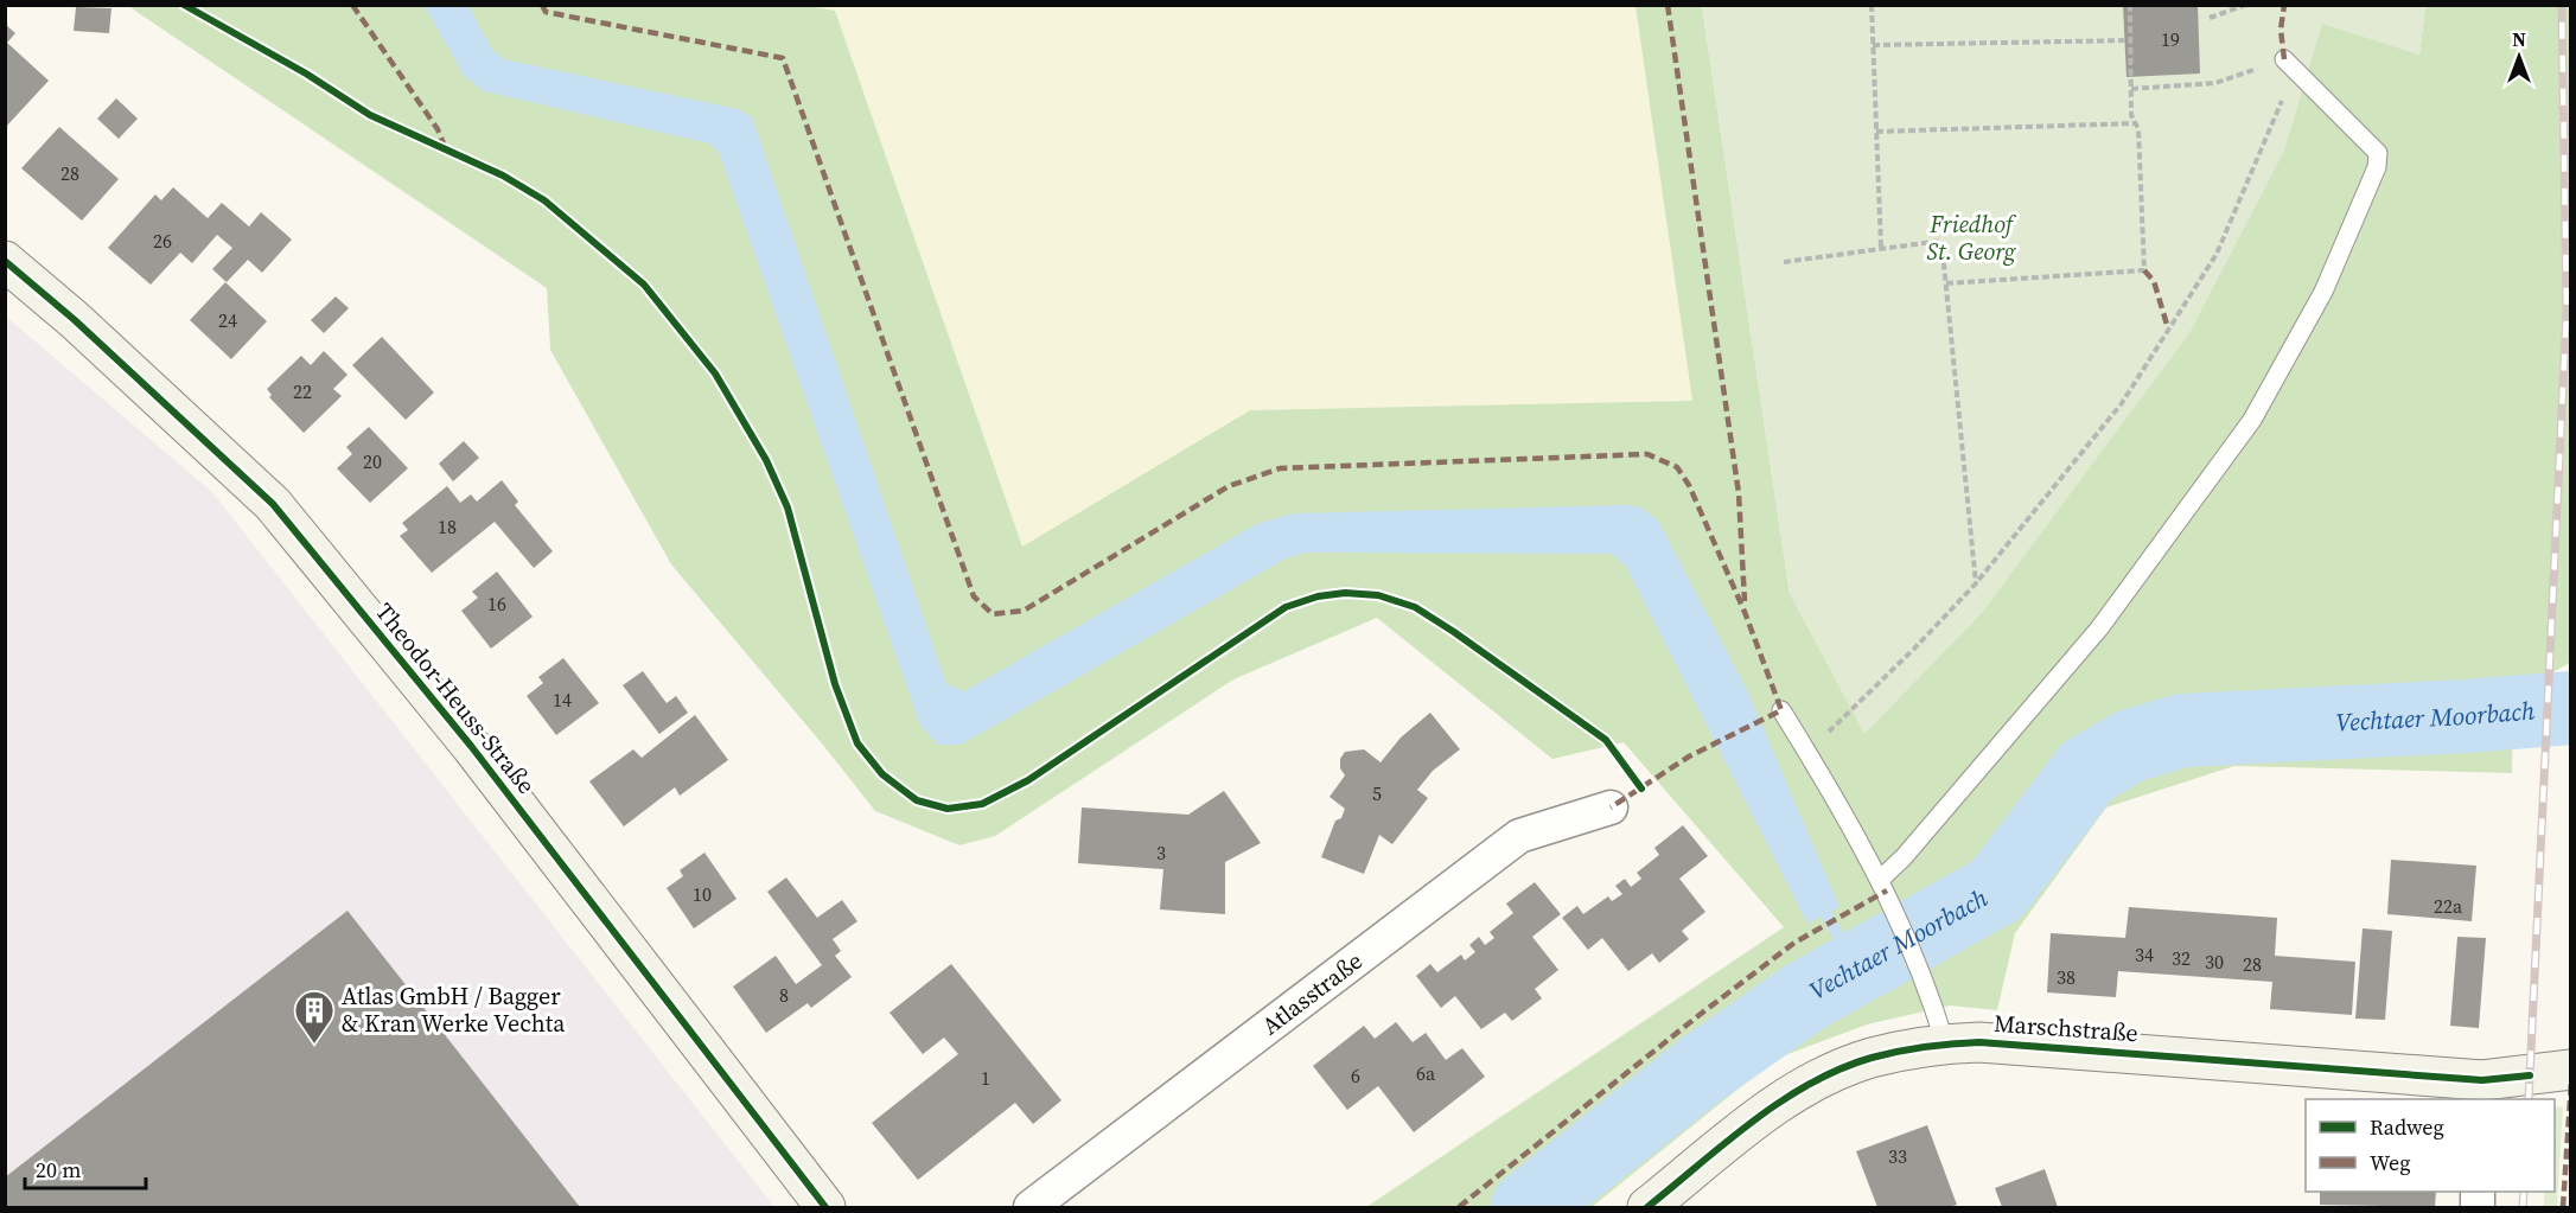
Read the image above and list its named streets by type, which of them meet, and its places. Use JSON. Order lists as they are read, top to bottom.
{
  "streets": {
    "street": ["Theodor-Heuss-Straße", "Atlasstraße", "Marschstraße"]
  },
  "water": ["Vechtaer Moorbach"],
  "parks": ["Friedhof St. Georg"],
  "places": {
    "building": ["Atlas GmbH / Bagger & Kran Werke Vechta"]
  },
  "house_numbers": [
    "19",
    "28",
    "26",
    "24",
    "22",
    "20",
    "18",
    "16",
    "14",
    "5",
    "3",
    "10",
    "22a",
    "34",
    "32",
    "30",
    "28",
    "38",
    "8",
    "6a",
    "6",
    "1",
    "33"
  ],
  "legend": ["Radweg", "Weg"],
  "scale_bar": "20 m",
  "north": "top"
}
